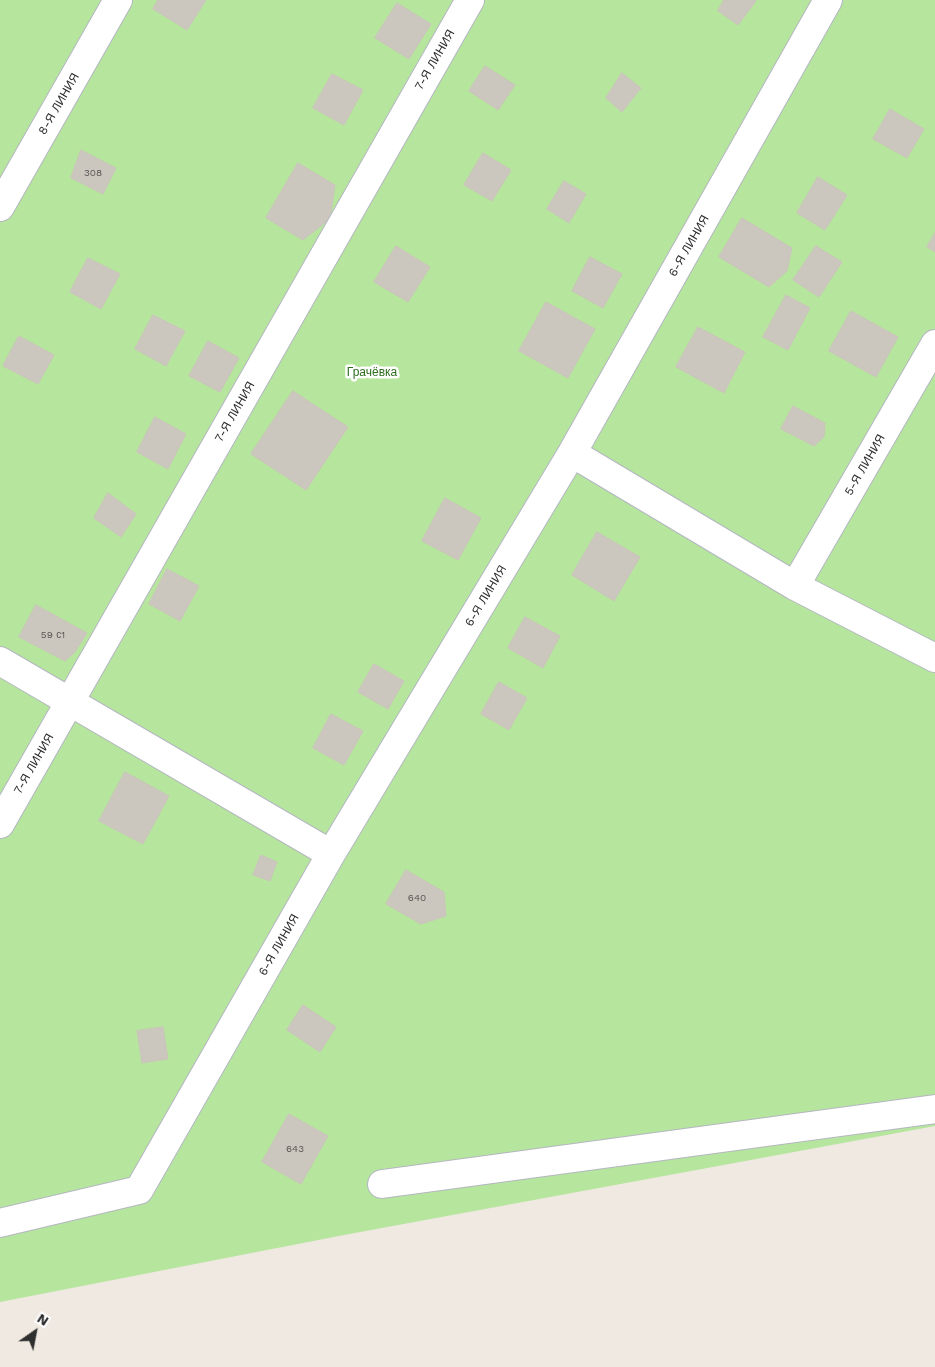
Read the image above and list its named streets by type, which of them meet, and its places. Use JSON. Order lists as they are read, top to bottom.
{
  "streets": {
    "street": [
      "7-Я ЛИНИЯ",
      "8-Я ЛИНИЯ",
      "6-Я ЛИНИЯ",
      "5-Я ЛИНИЯ"
    ]
  },
  "parks": ["Грачёвка"],
  "house_numbers": [
    "308",
    "59 с1",
    "640",
    "643"
  ],
  "north": "top right"
}
